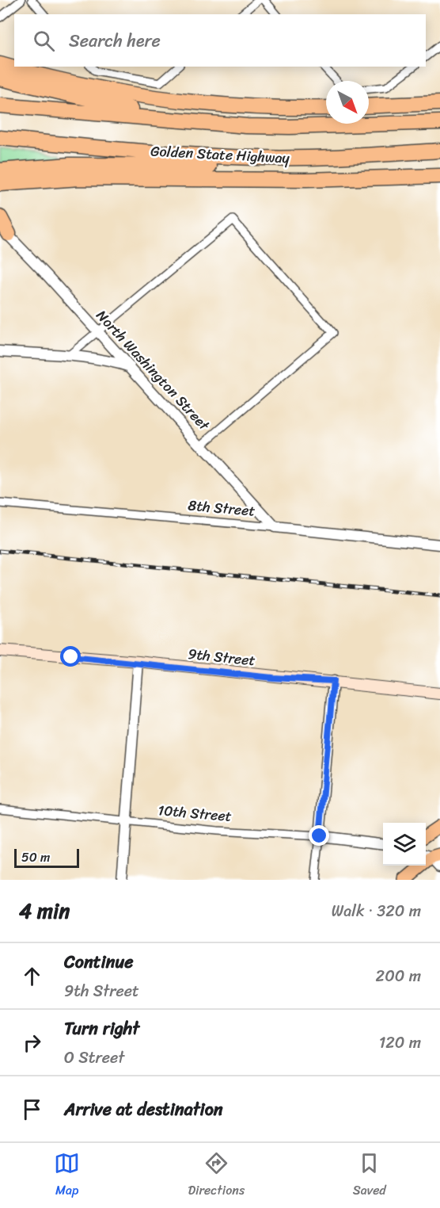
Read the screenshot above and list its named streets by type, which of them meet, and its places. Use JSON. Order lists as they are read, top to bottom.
{
  "streets": {
    "highway": ["Golden State Highway"],
    "main road": ["9th Street"],
    "street": ["North Washington Street", "8th Street", "10th Street"]
  },
  "crossings": [
    ["North Washington Street", "8th Street"]
  ],
  "scale_bar": "50 m",
  "north": "bottom right",
  "page": {
    "search": "Search here",
    "scale": "50 m",
    "heading": ["4 min", "Walk · 320 m"],
    "list": [
      ["Continue", "9th Street", "200 m"],
      ["Turn right", "O Street", "120 m"],
      "Arrive at destination"
    ],
    "nav": ["Map", "Directions", "Saved"]
  }
}
